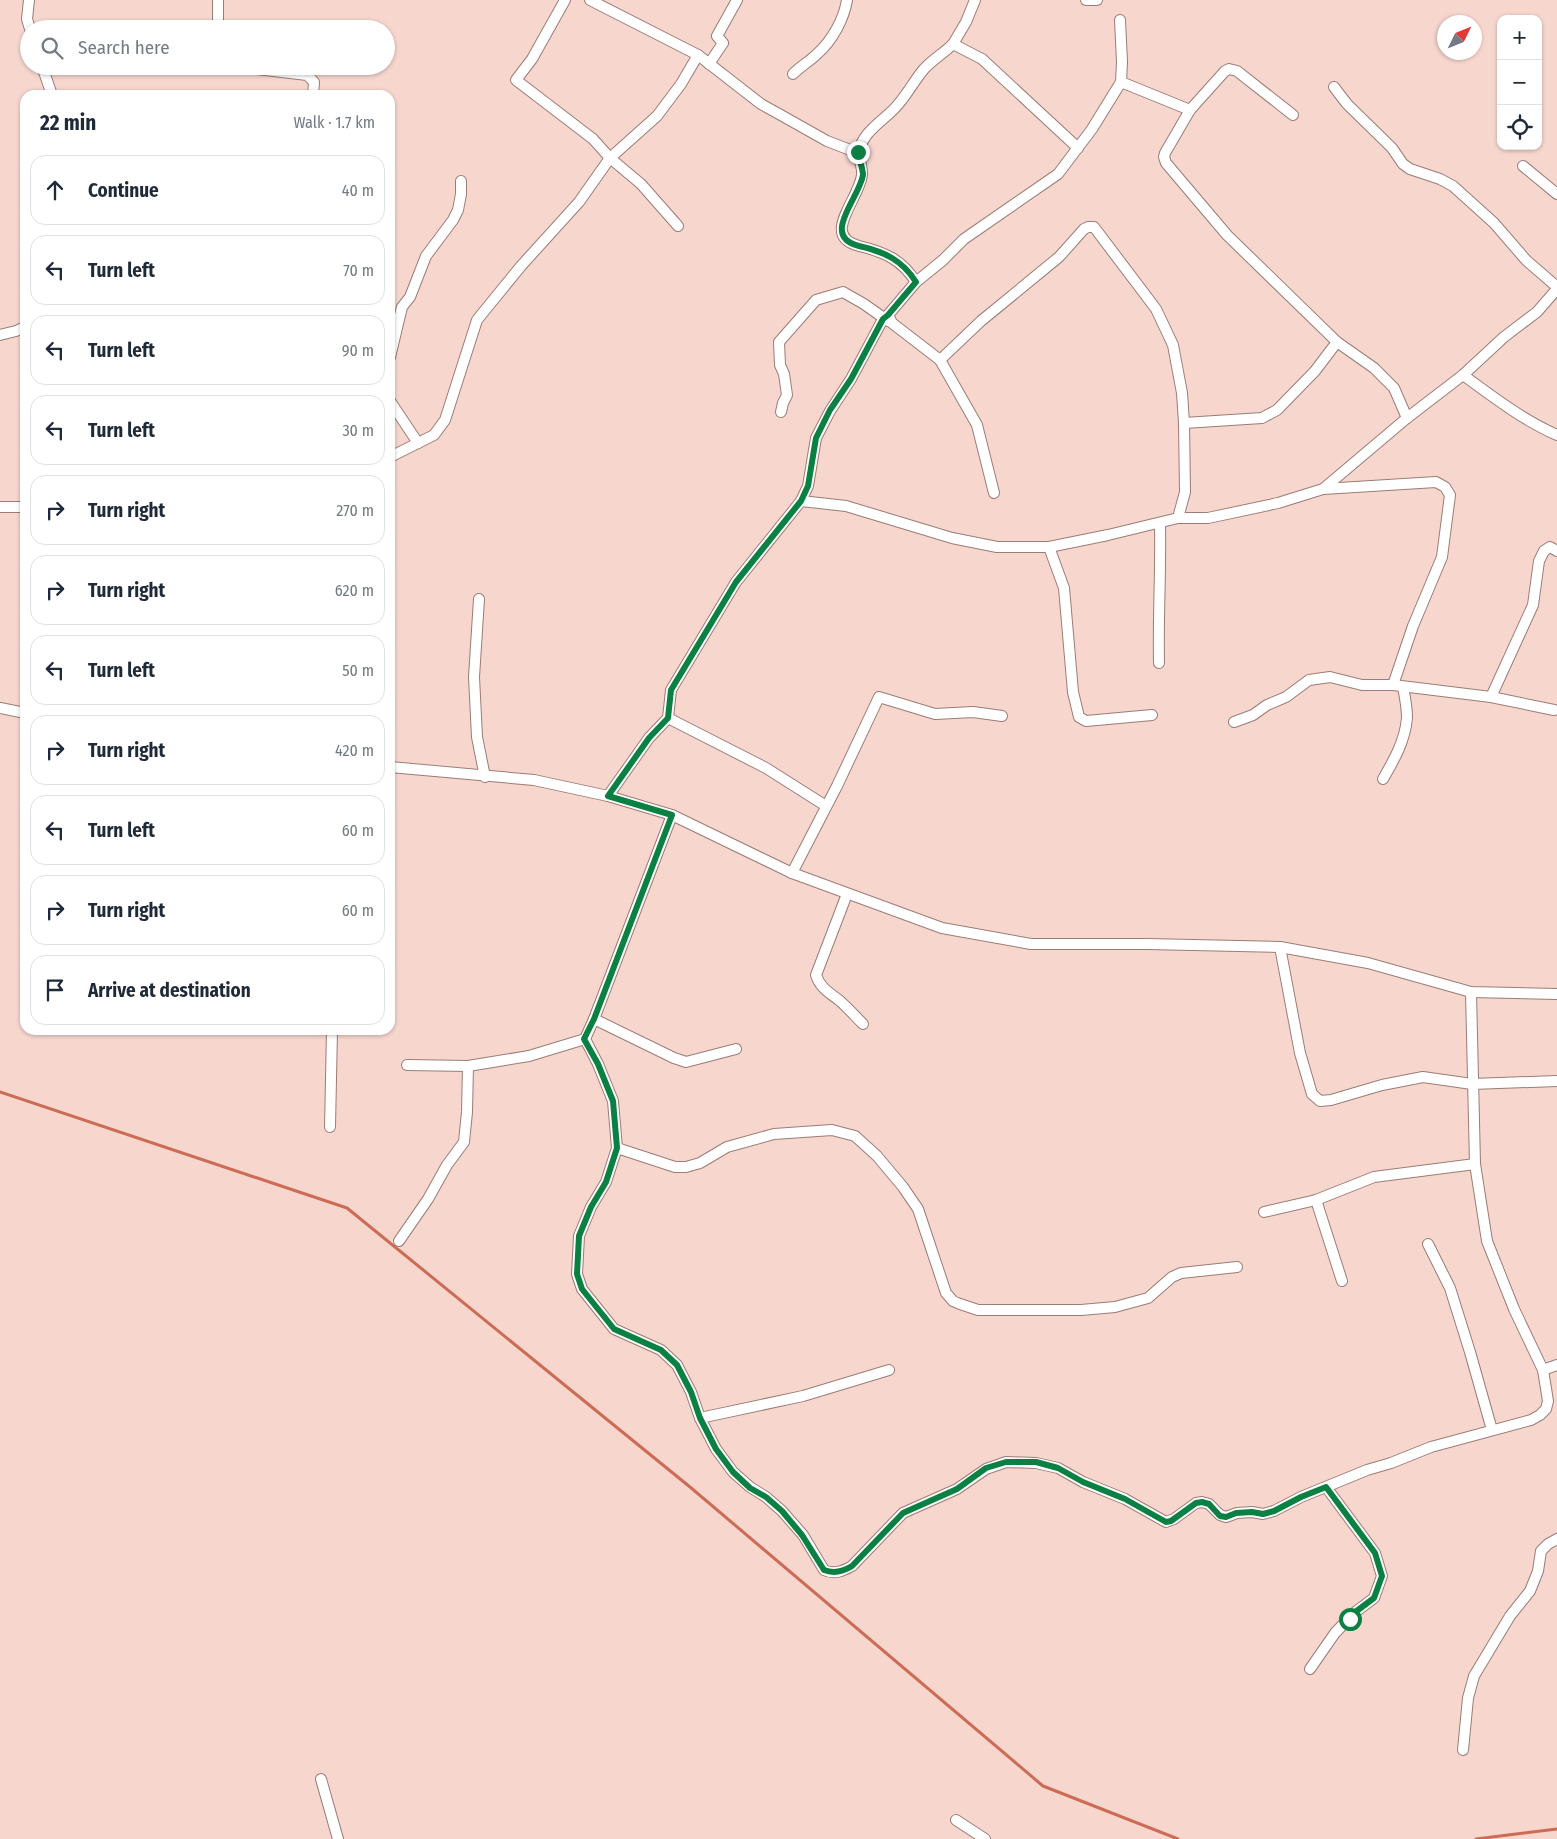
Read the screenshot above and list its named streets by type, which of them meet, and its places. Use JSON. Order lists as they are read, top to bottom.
{
  "north": "top right",
  "page": {
    "map_buttons": ["+", "−"],
    "search": "Search here",
    "heading": ["22 min", "Walk · 1.7 km"],
    "list": [
      ["Continue", "40 m"],
      ["Turn left", "70 m"],
      ["Turn left", "90 m"],
      ["Turn left", "30 m"],
      ["Turn right", "270 m"],
      ["Turn right", "620 m"],
      ["Turn left", "50 m"],
      ["Turn right", "420 m"],
      ["Turn left", "60 m"],
      ["Turn right", "60 m"],
      "Arrive at destination"
    ]
  }
}
